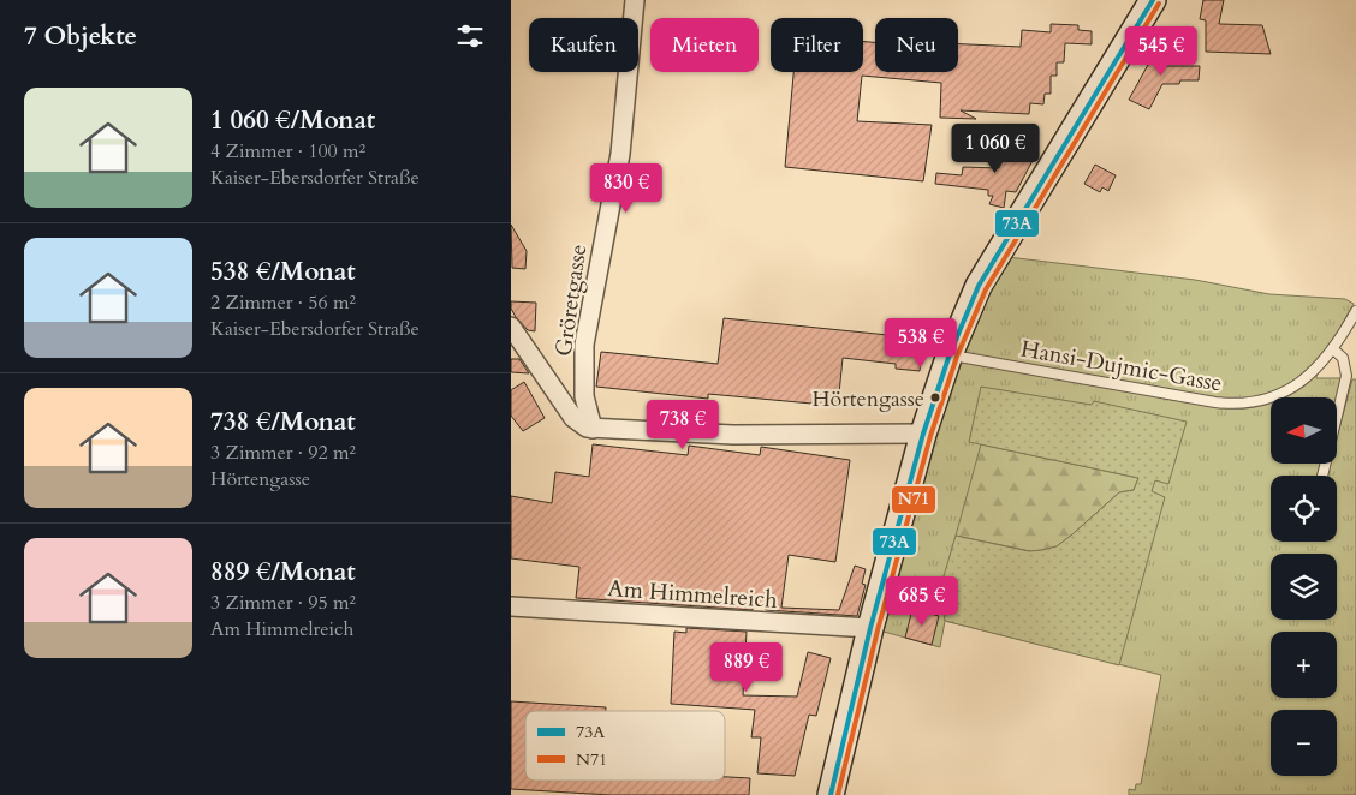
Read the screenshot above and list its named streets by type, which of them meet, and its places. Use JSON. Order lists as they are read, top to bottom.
{
  "streets": {
    "street": ["Gröretgasse", "Am Himmelreich"],
    "lane": ["Hansi-Dujmic-Gasse"]
  },
  "places": ["Hörtengasse"],
  "lines": ["transit line 73A", "transit line N71"],
  "legend": ["73A", "N71"],
  "north": "left",
  "page": {
    "heading": "7 Objekte",
    "chip": [
      "Kaufen",
      "Mieten",
      "Filter",
      "Neu"
    ],
    "price": [
      "545 €",
      "1 060 €",
      "830 €",
      "538 €",
      "738 €",
      "685 €",
      "889 €"
    ],
    "list": [
      {
        "name": "1 060 €/Monat",
        "note": "4 Zimmer · 100 m² · Kaiser-Ebersdorfer Straße"
      },
      {
        "name": "538 €/Monat",
        "note": "2 Zimmer · 56 m² · Kaiser-Ebersdorfer Straße"
      },
      {
        "name": "738 €/Monat",
        "note": "3 Zimmer · 92 m² · Hörtengasse"
      },
      {
        "name": "889 €/Monat",
        "note": "3 Zimmer · 95 m² · Am Himmelreich"
      }
    ],
    "map_buttons": ["+", "−"]
  }
}
